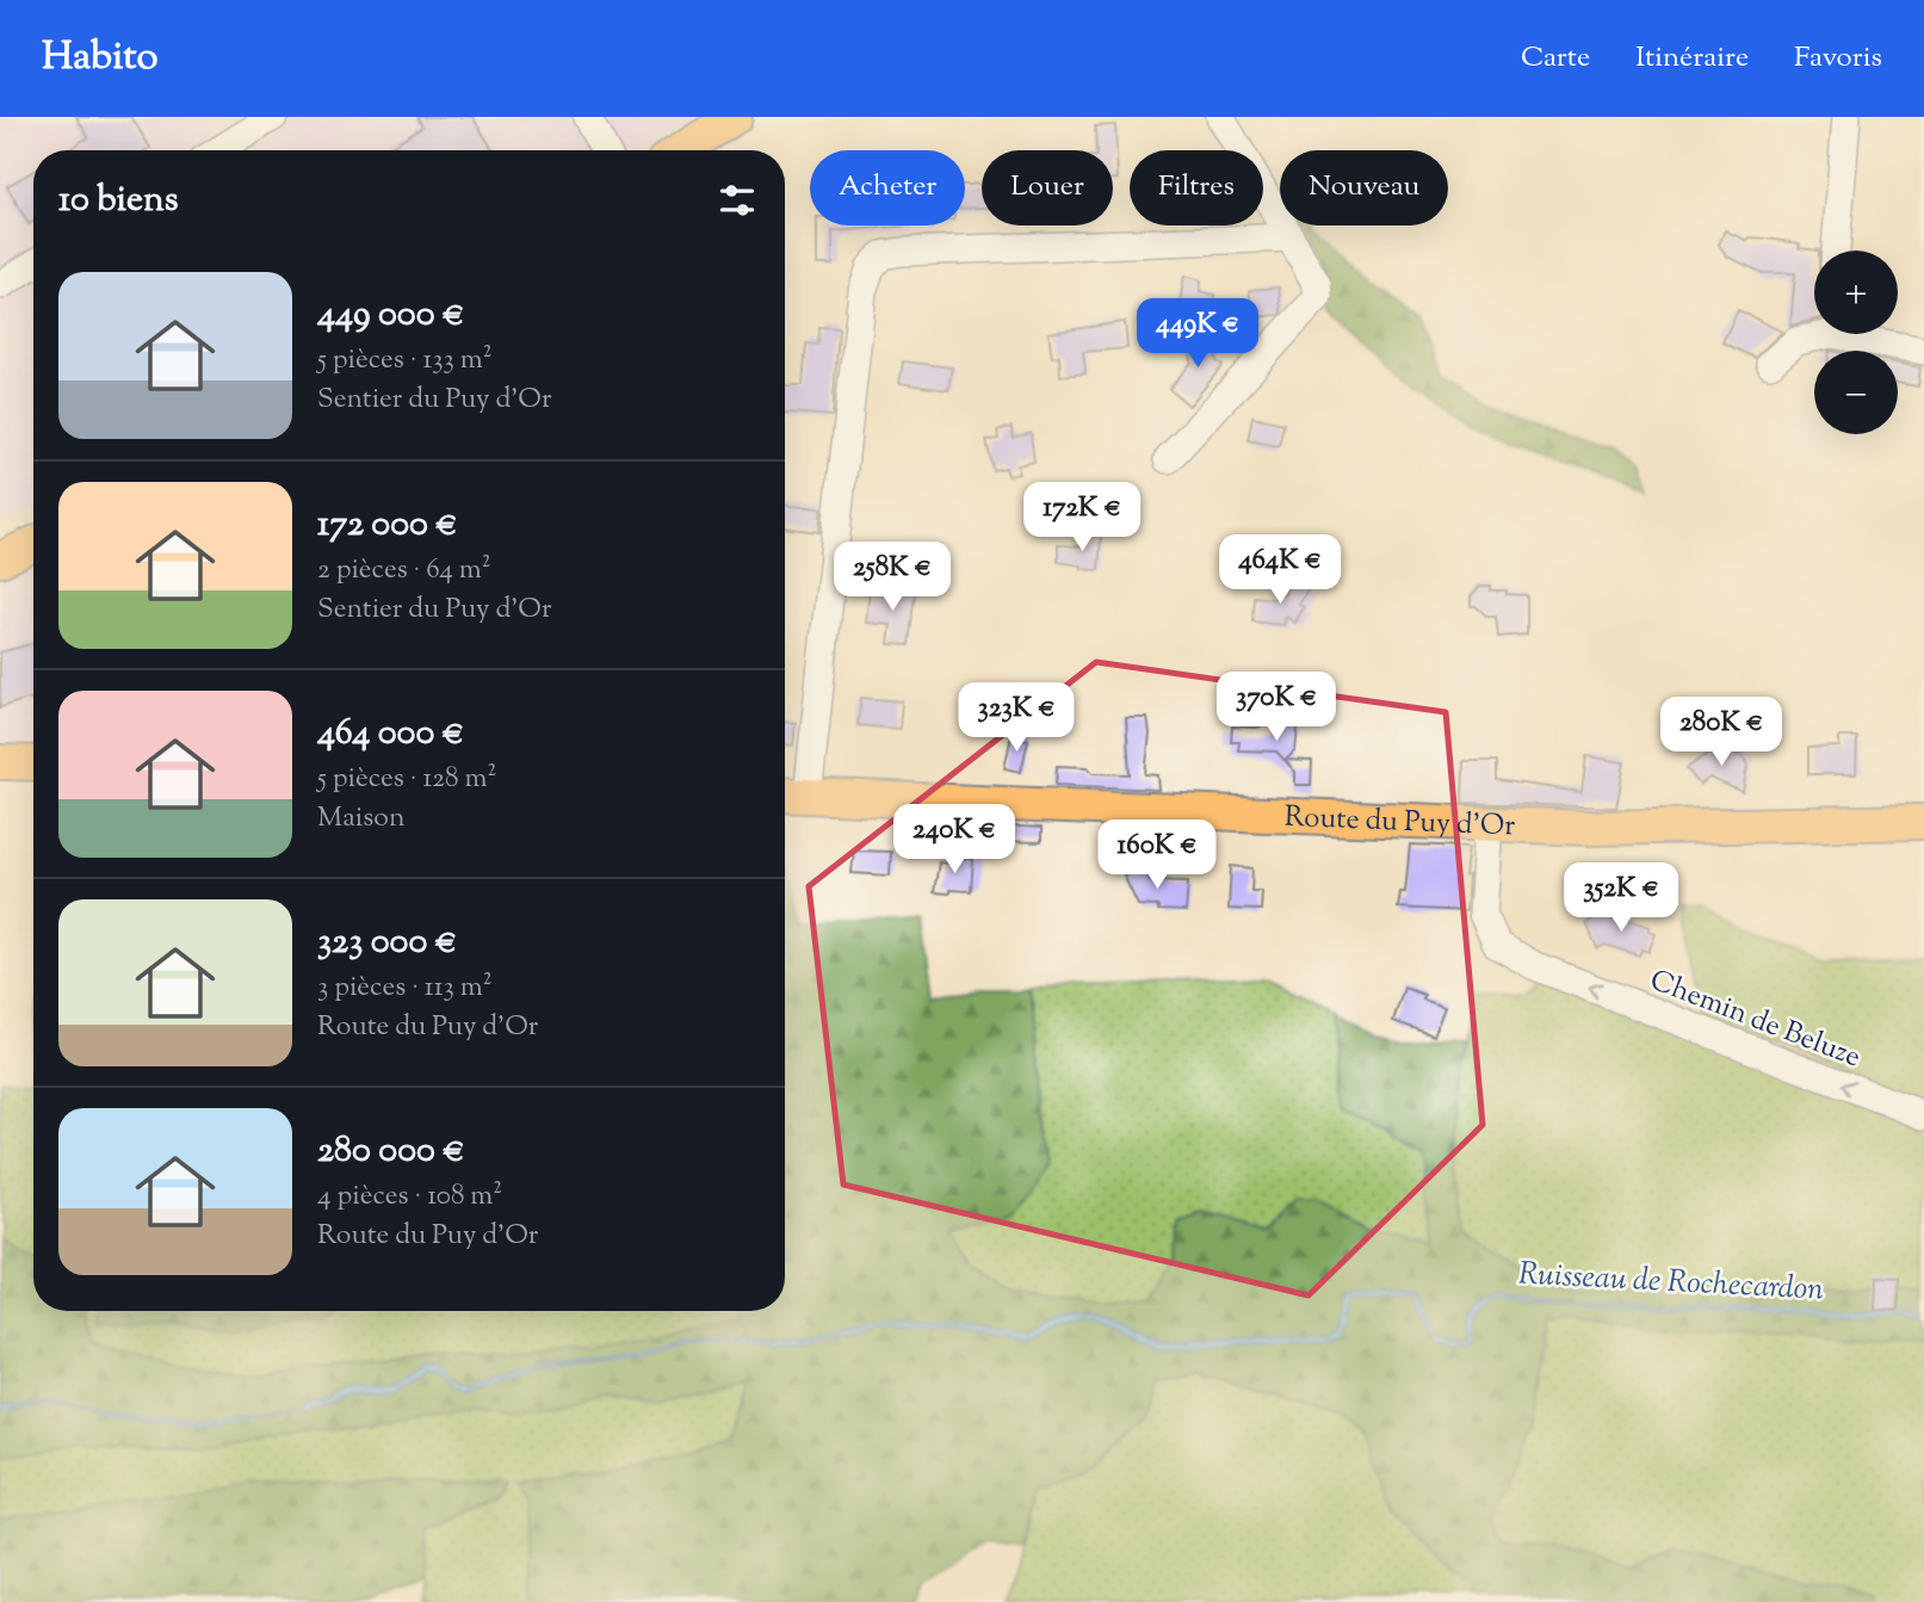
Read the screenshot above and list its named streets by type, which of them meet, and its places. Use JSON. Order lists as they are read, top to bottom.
{
  "streets": {
    "main road": ["Route du Puy d'Or"],
    "street": ["Chemin de Beluze"]
  },
  "crossings": [
    ["Route du Puy d'Or", "Chemin de Beluze"]
  ],
  "one_way": ["Chemin de Beluze"],
  "water": ["Ruisseau de Rochecardon"],
  "page": {
    "header": "Habito",
    "nav": ["Carte", "Itinéraire", "Favoris"],
    "chip": [
      "Acheter",
      "Louer",
      "Filtres",
      "Nouveau"
    ],
    "heading": "10 biens",
    "map_buttons": ["+", "−"],
    "list": [
      {
        "name": "449 000 €",
        "note": "5 pièces · 133 m² · Sentier du Puy d'Or"
      },
      {
        "name": "172 000 €",
        "note": "2 pièces · 64 m² · Sentier du Puy d'Or"
      },
      {
        "name": "464 000 €",
        "note": "5 pièces · 128 m² · Maison"
      },
      {
        "name": "323 000 €",
        "note": "3 pièces · 113 m² · Route du Puy d'Or"
      },
      {
        "name": "280 000 €",
        "note": "4 pièces · 108 m² · Route du Puy d'Or"
      }
    ],
    "price": [
      "449K €",
      "172K €",
      "464K €",
      "258K €",
      "370K €",
      "323K €",
      "280K €",
      "240K €",
      "160K €",
      "352K €"
    ]
  }
}
